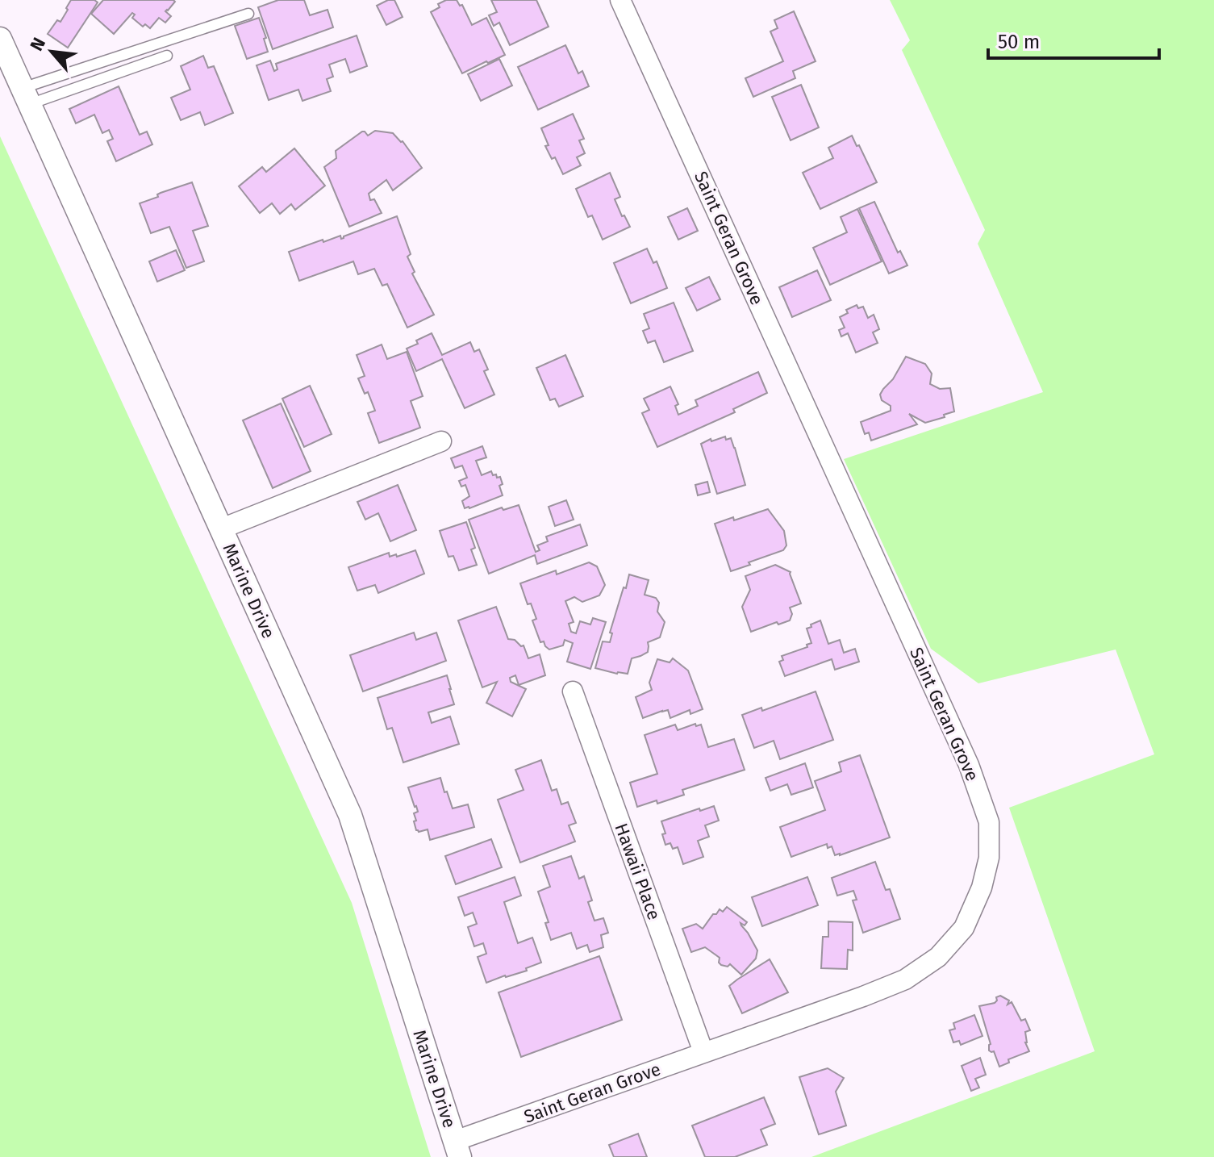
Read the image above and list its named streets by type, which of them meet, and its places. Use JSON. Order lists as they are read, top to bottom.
{
  "streets": {
    "street": ["Saint Geran Grove", "Marine Drive", "Hawaii Place"]
  },
  "crossings": [
    ["Saint Geran Grove", "Marine Drive"],
    ["Saint Geran Grove", "Hawaii Place"]
  ],
  "scale_bar": "50 m",
  "north": "top left"
}
